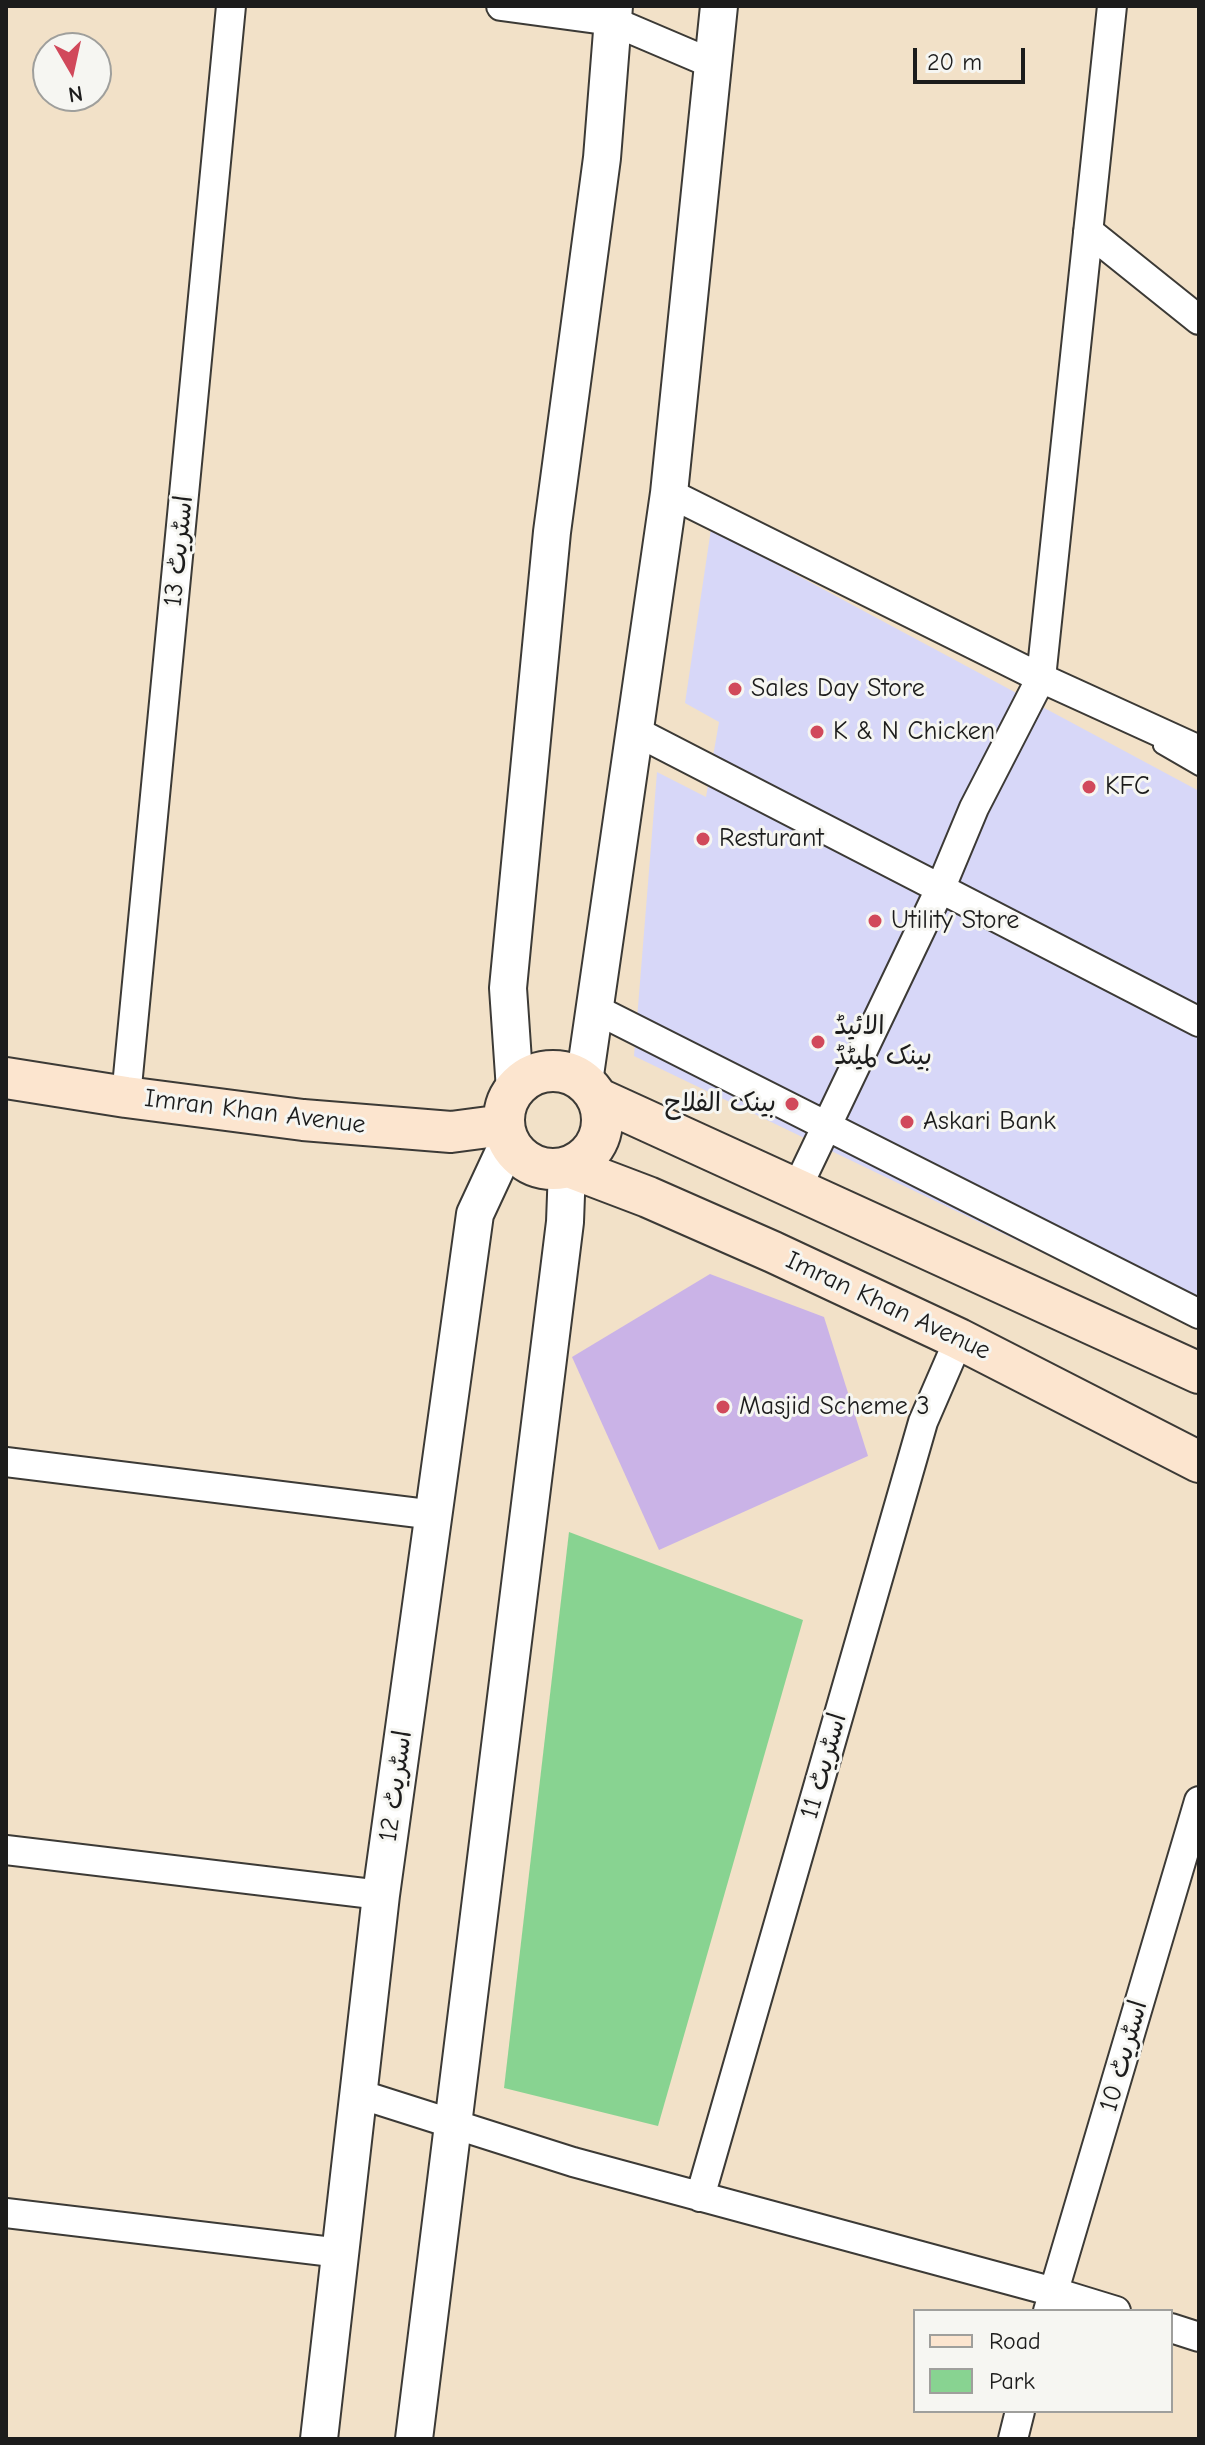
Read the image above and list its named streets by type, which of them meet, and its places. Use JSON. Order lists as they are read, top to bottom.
{
  "streets": {
    "main road": ["Imran Khan Avenue"],
    "street": [
      "اسٹریٹ 13",
      "اسٹریٹ 11",
      "اسٹریٹ 12",
      "اسٹریٹ 10"
    ]
  },
  "crossings": [
    ["اسٹریٹ 13", "Imran Khan Avenue"],
    ["Imran Khan Avenue", "اسٹریٹ 11"],
    ["Imran Khan Avenue", "اسٹریٹ 12"]
  ],
  "places": [
    "Sales Day Store",
    "K & N Chicken",
    "KFC",
    "Resturant",
    "Utility Store",
    "الائیڈ بینک لمیٹڈ",
    "بینک الفلاح",
    "Askari Bank",
    "Masjid Scheme 3"
  ],
  "legend": ["Road", "Park"],
  "scale_bar": "20 m",
  "north": "bottom"
}
